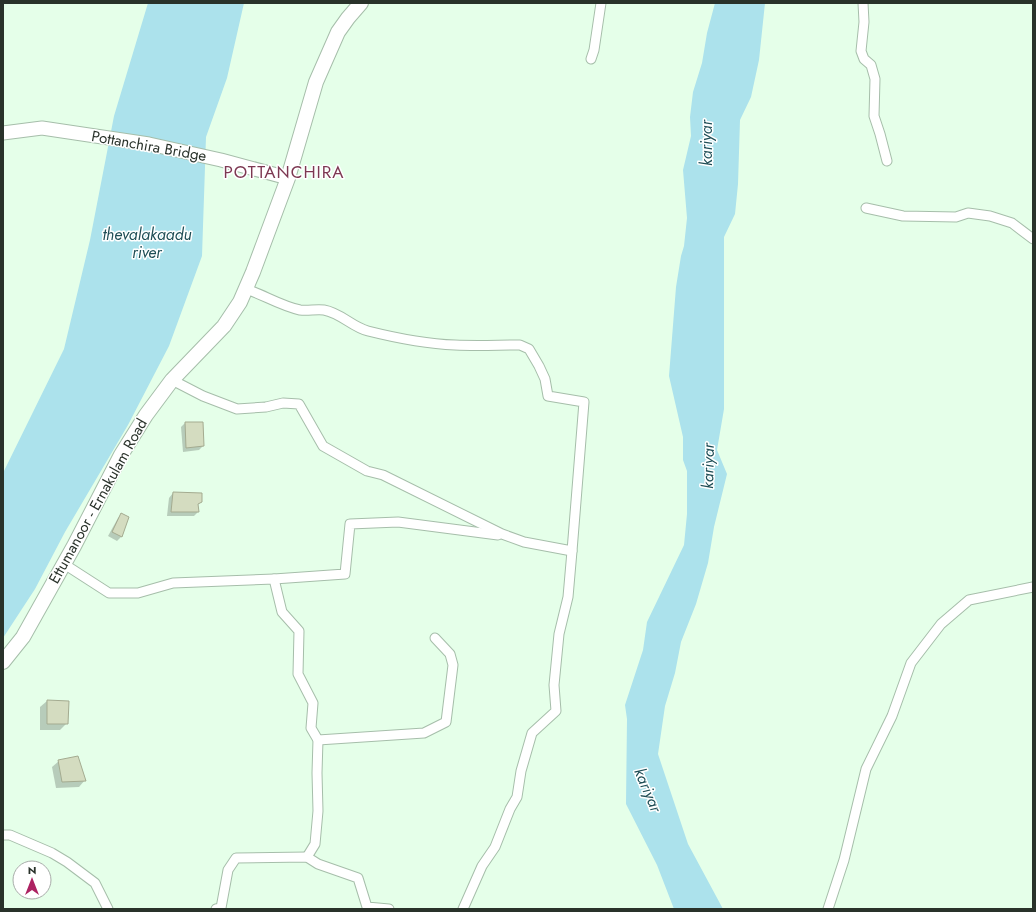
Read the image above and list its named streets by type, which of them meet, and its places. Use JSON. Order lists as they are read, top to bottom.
{
  "streets": {
    "main road": ["Pottanchira Bridge", "Ettumanoor - Ernakulam Road"]
  },
  "crossings": [
    ["Pottanchira Bridge", "Ettumanoor - Ernakulam Road"]
  ],
  "districts": ["POTTANCHIRA"],
  "water": ["kariyar", "thevalakaadu river"],
  "north": "top"
}
